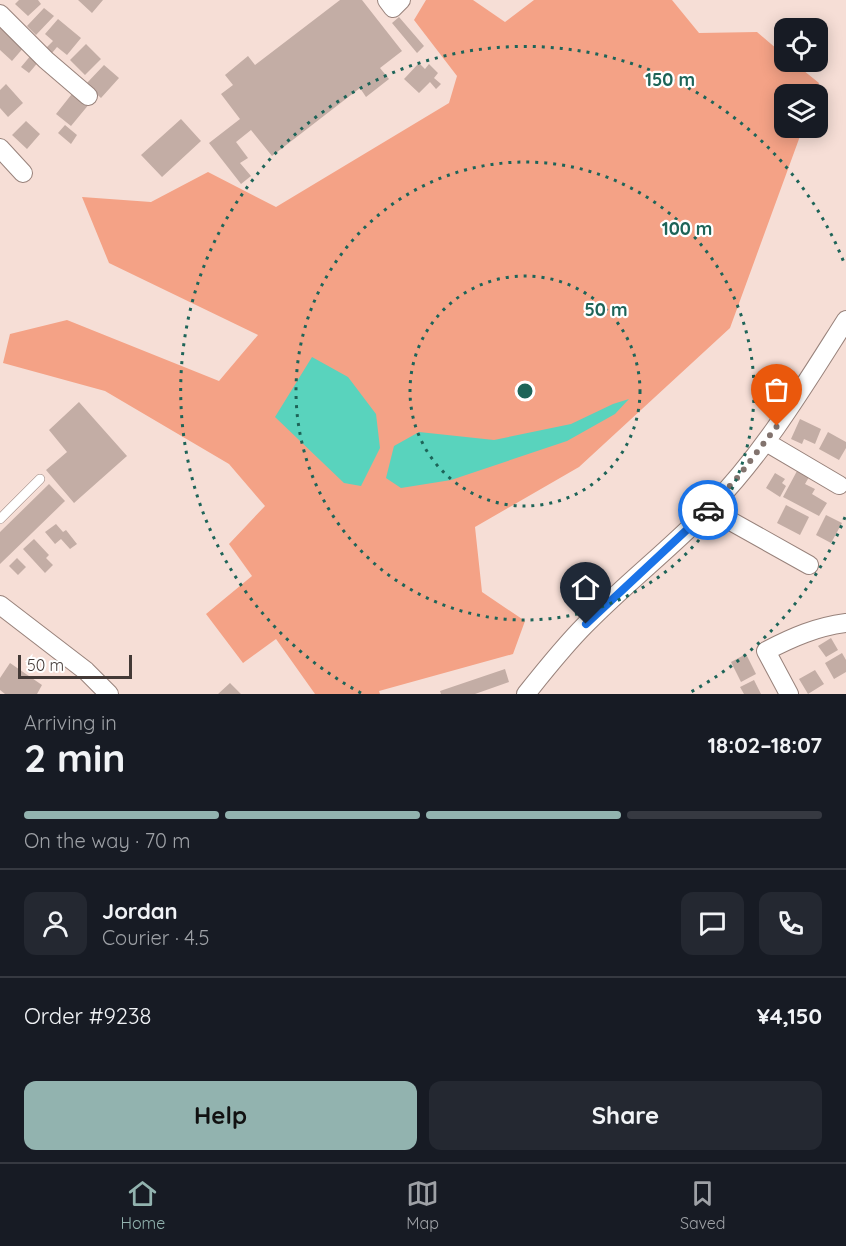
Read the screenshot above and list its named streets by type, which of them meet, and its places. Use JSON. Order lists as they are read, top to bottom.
{
  "scale_bar": "50 m",
  "page": {
    "scale": "50 m",
    "heading": ["2 min", "Arriving in", "18:02–18:07"],
    "panel": [
      "Jordan",
      "Courier · 4.5",
      "Order #9238",
      "¥4,150"
    ],
    "bar": "On the way · 70 m",
    "buttons": ["Help", "Share"],
    "tabs": ["Home", "Map", "Saved"]
  },
  "rings": ["150 m", "100 m", "50 m"]
}
